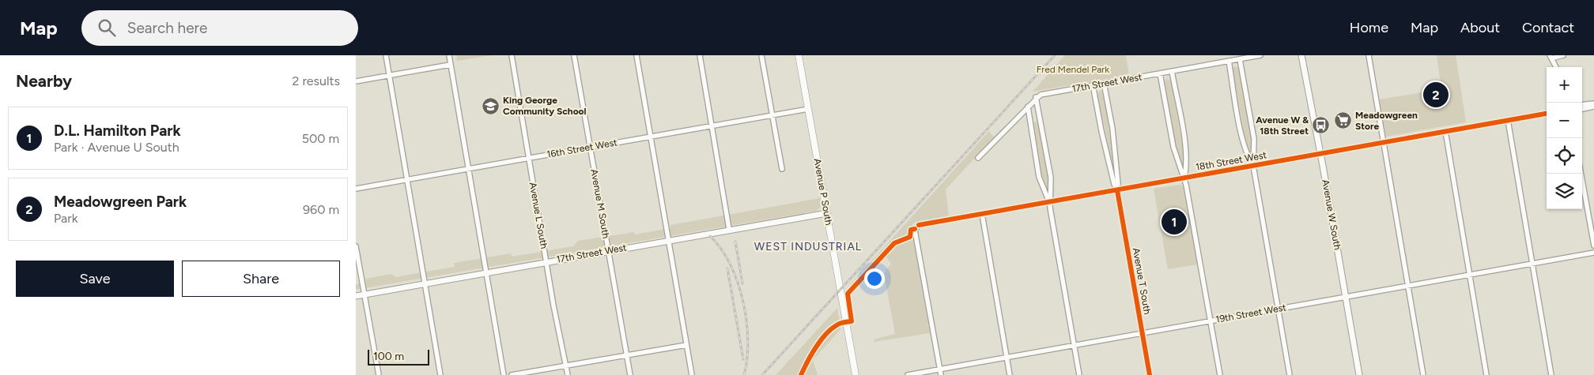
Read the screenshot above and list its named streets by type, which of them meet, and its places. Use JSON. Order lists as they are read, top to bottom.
{
  "streets": {
    "main road": ["Avenue P South"],
    "street": [
      "17th Street West",
      "16th Street West",
      "18th Street West",
      "Avenue M South",
      "Avenue W South",
      "Avenue L South",
      "Avenue T South",
      "19th Street West"
    ]
  },
  "crossings": [
    ["17th Street West", "Avenue P South"],
    ["17th Street West", "Avenue M South"],
    ["17th Street West", "Avenue L South"],
    ["17th Street West", "Avenue T South"],
    ["16th Street West", "Avenue P South"],
    ["16th Street West", "Avenue M South"],
    ["16th Street West", "Avenue L South"],
    ["18th Street West", "Avenue W South"],
    ["18th Street West", "Avenue T South"],
    ["18th Street West", "19th Street West"],
    ["Avenue W South", "19th Street West"],
    ["Avenue T South", "19th Street West"]
  ],
  "districts": ["WEST INDUSTRIAL"],
  "parks": ["Fred Mendel Park"],
  "places": {
    "school or university": ["King George Community School"],
    "supermarket": ["Meadowgreen Store"],
    "bus stop": ["Avenue W & 18th Street"]
  },
  "scale_bar": "100 m",
  "page": {
    "header": "Map",
    "search": "Search here",
    "nav": [
      "Home",
      "Map",
      "About",
      "Contact"
    ],
    "heading": ["Nearby", "2 results"],
    "map_buttons": ["+", "−"],
    "pins": ["2", "1"],
    "list": [
      {
        "mark": "1",
        "name": "D.L. Hamilton Park",
        "note": "Park · Avenue U South",
        "value": "500 m"
      },
      {
        "mark": "2",
        "name": "Meadowgreen Park",
        "note": "Park",
        "value": "960 m"
      }
    ],
    "buttons": ["Save", "Share"],
    "scale": "100 m"
  }
}
